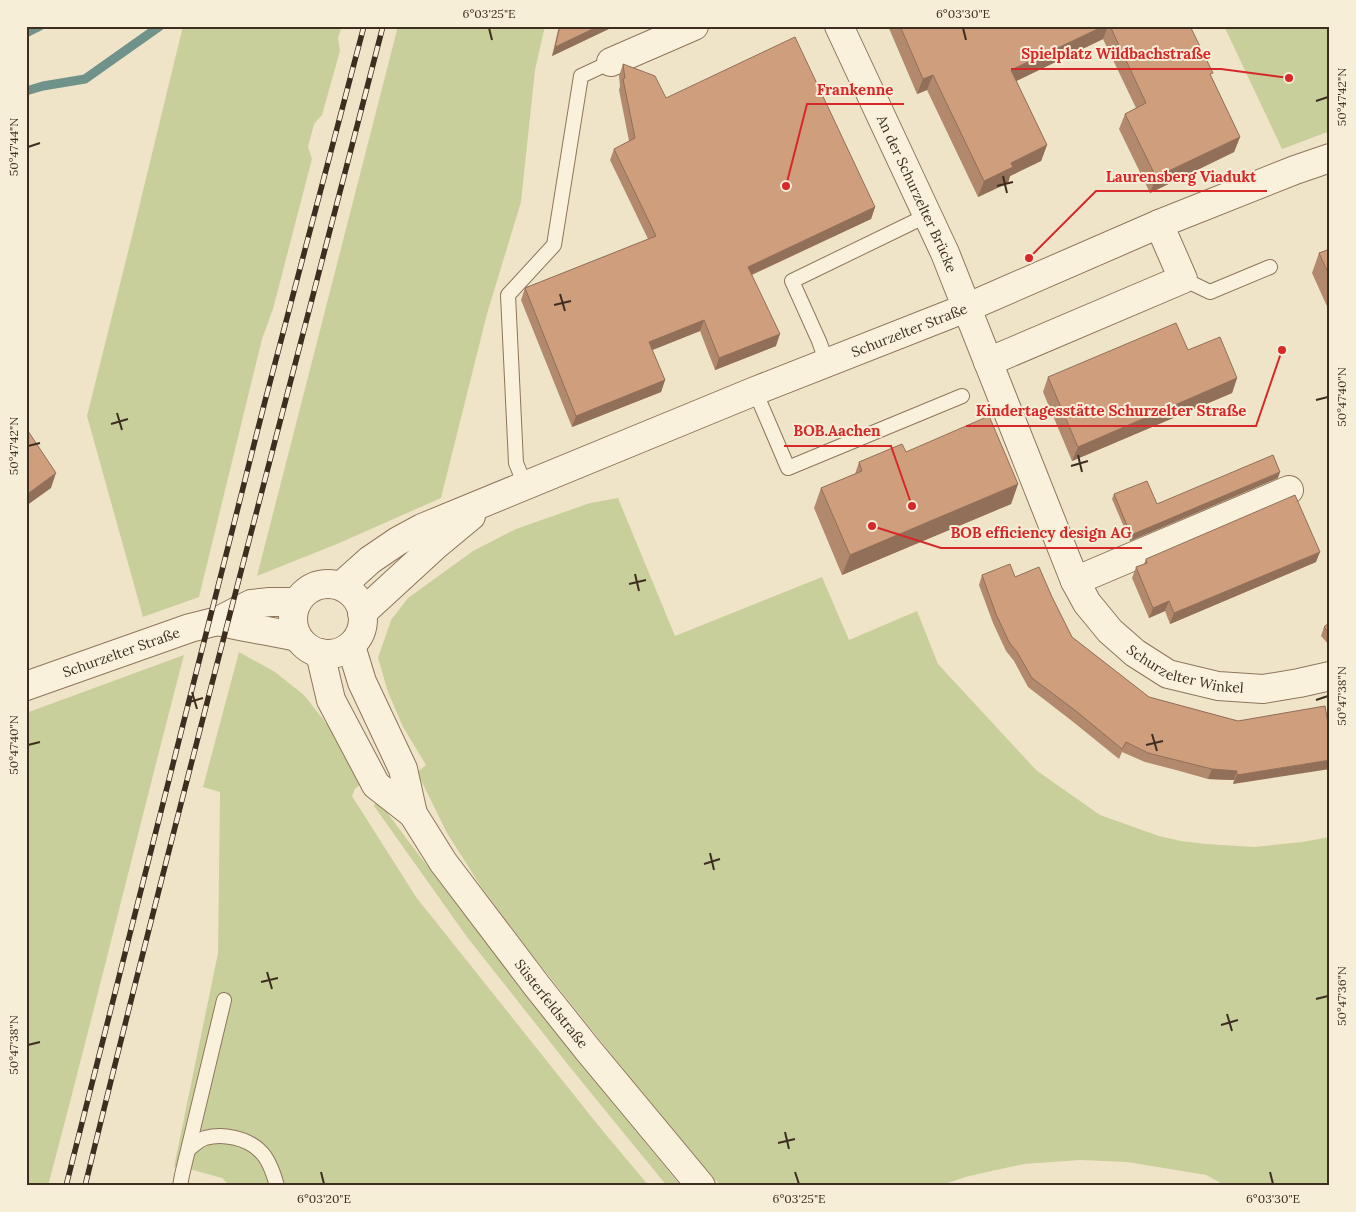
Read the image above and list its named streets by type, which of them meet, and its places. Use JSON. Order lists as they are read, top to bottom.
{
  "streets": {
    "street": [
      "An der Schurzelter Brücke",
      "Schurzelter Straße",
      "Schurzelter Winkel",
      "Süsterfeldstraße"
    ]
  },
  "crossings": [
    ["An der Schurzelter Brücke", "Schurzelter Straße"],
    ["An der Schurzelter Brücke", "Schurzelter Winkel"],
    ["Schurzelter Straße", "Schurzelter Winkel"],
    ["Schurzelter Straße", "Süsterfeldstraße"]
  ],
  "places": [
    "Spielplatz Wildbachstraße",
    "Frankenne",
    "Laurensberg Viadukt",
    "Kindertagesstätte Schurzelter Straße",
    "BOB.Aachen",
    "BOB efficiency design AG"
  ],
  "coordinates": [
    "6°03'25\"E",
    "6°03'30\"E",
    "50°47'42\"N",
    "50°47'44\"N",
    "50°47'40\"N",
    "50°47'38\"N",
    "50°47'36\"N",
    "6°03'20\"E"
  ]
}
